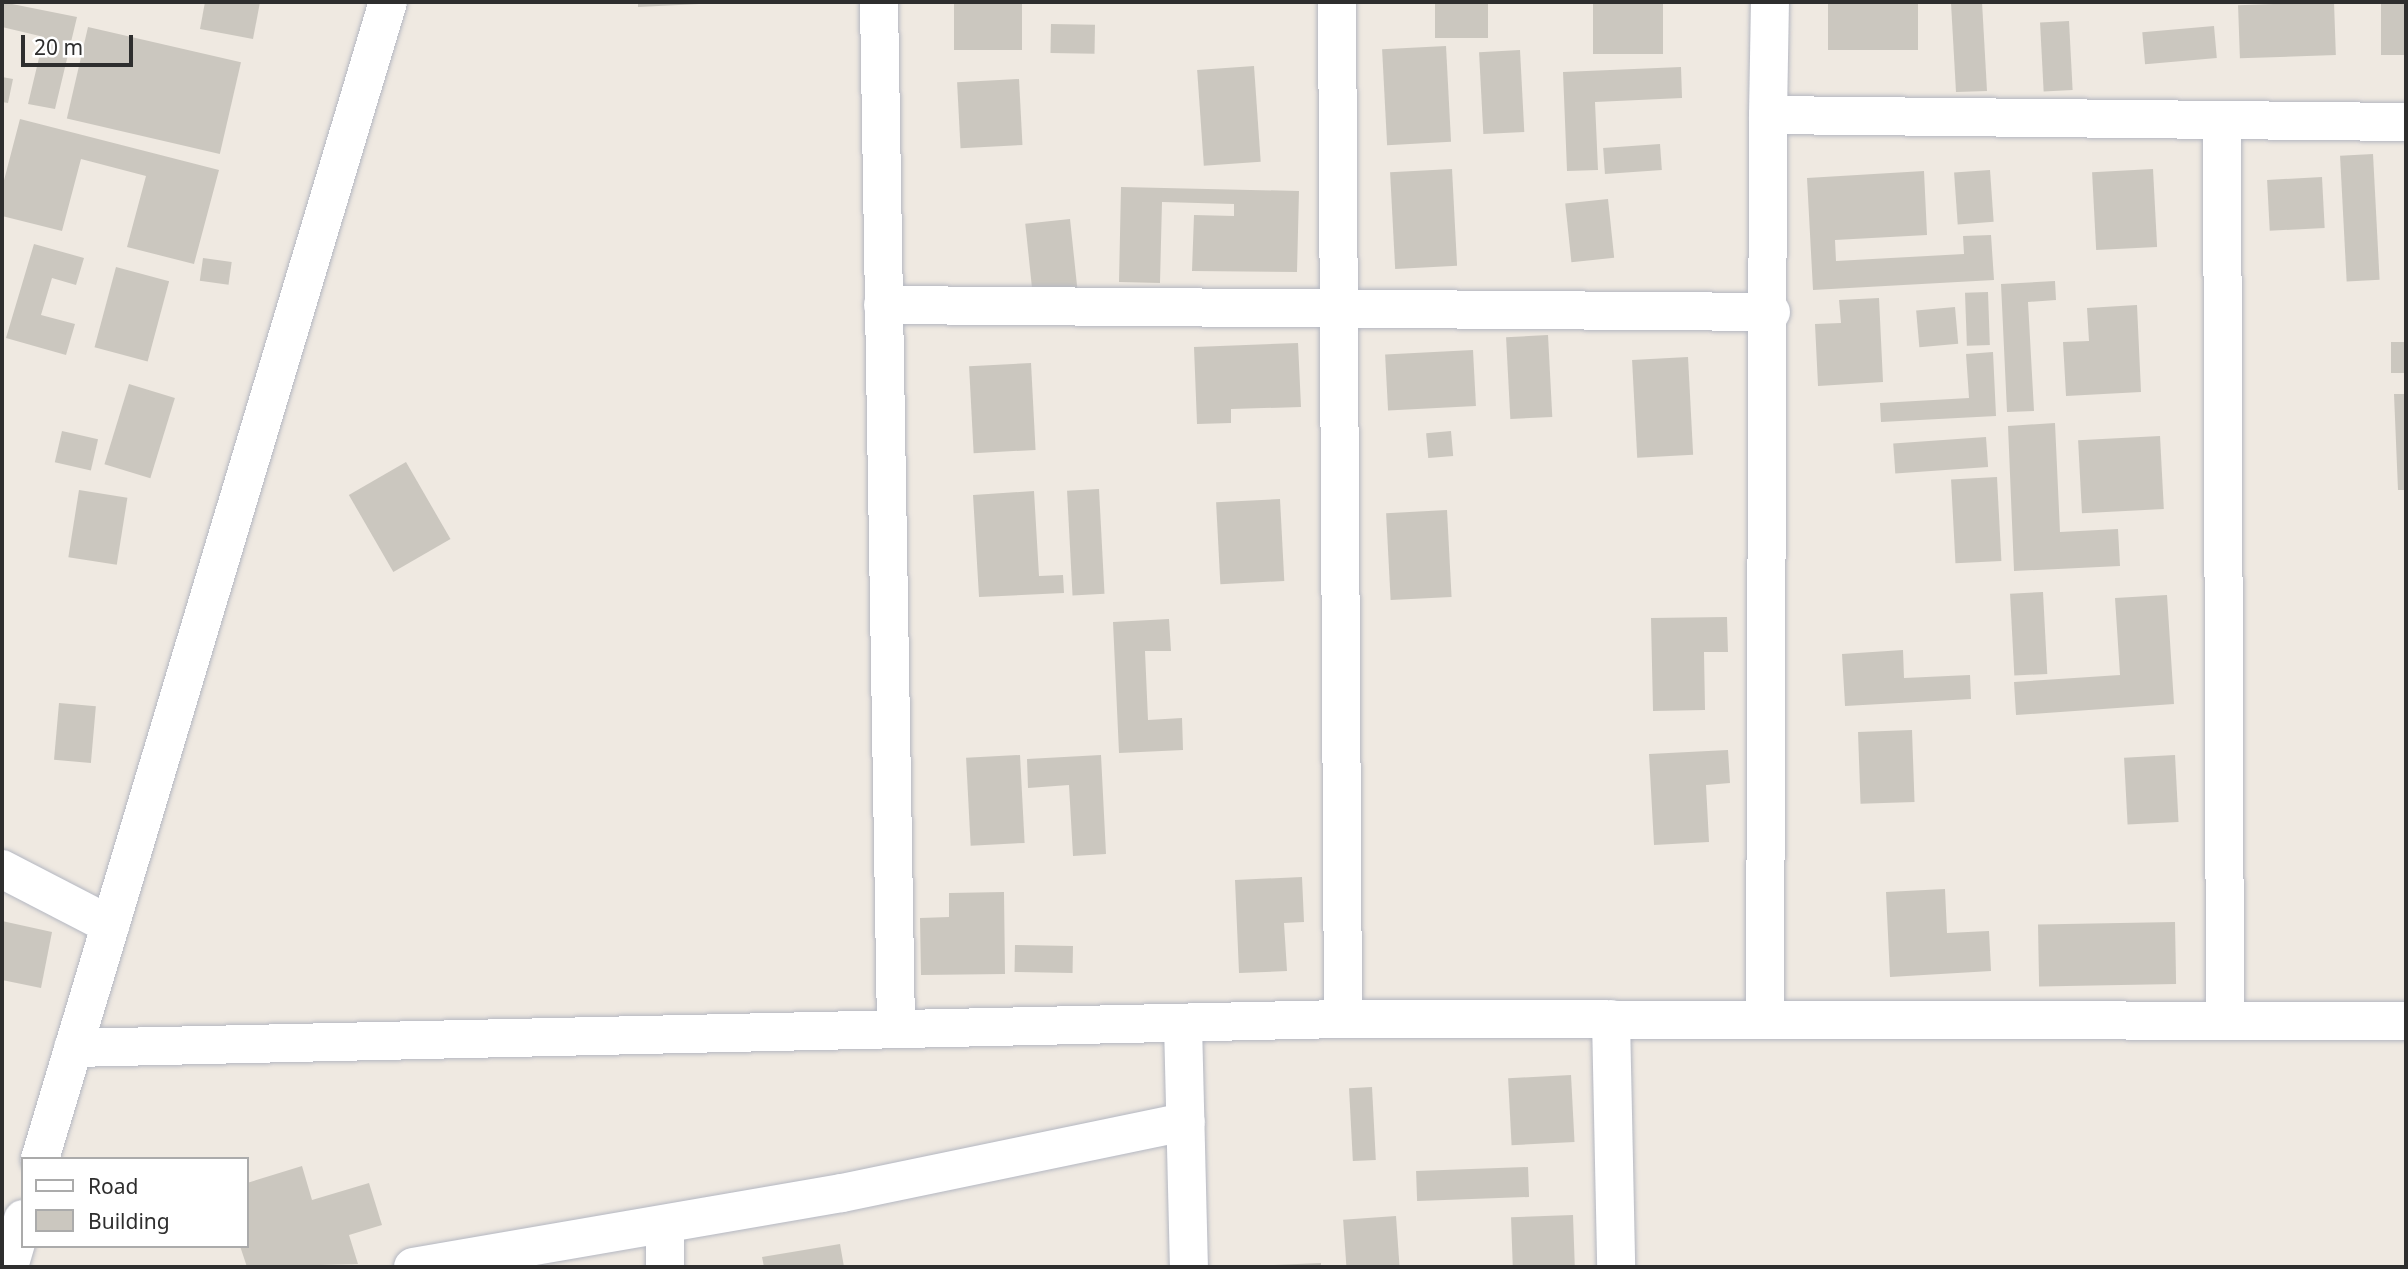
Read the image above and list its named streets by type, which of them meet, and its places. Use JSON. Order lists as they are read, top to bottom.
{
  "legend": ["Road", "Building"],
  "scale_bar": "20 m"
}
